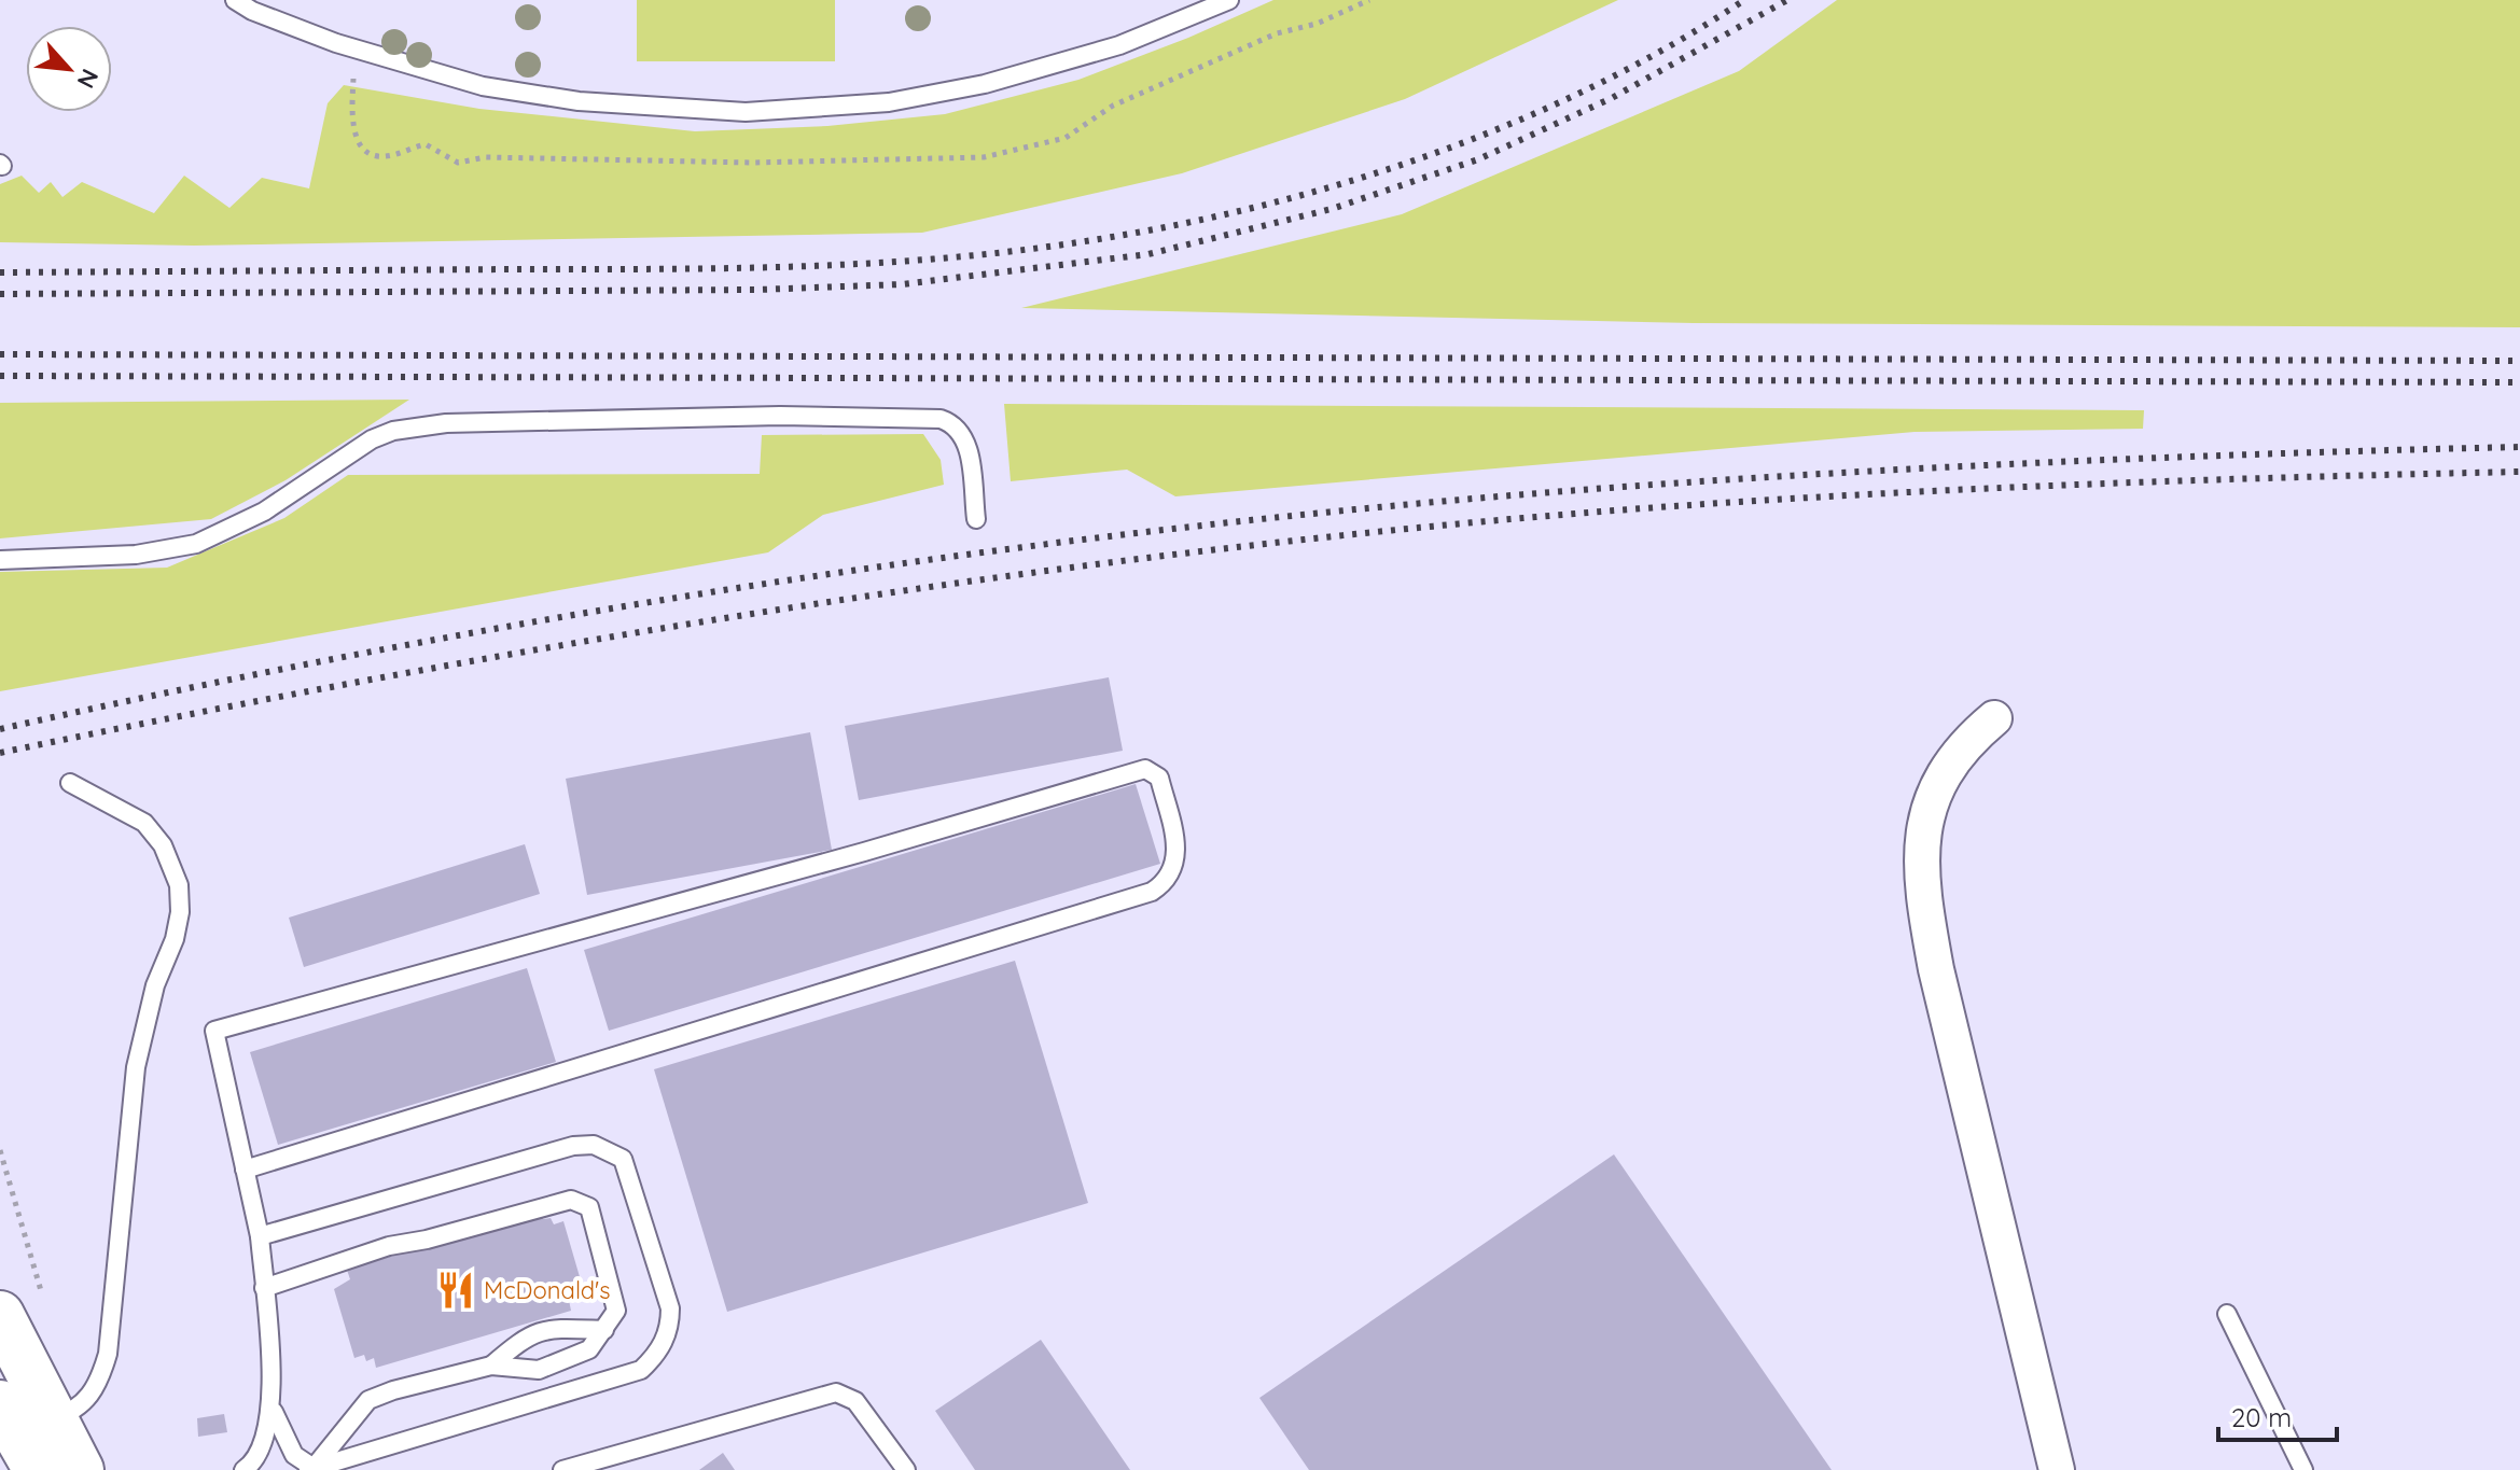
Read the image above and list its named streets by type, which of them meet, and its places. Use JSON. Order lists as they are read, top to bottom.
{
  "places": {
    "restaurant": ["McDonald's"]
  },
  "scale_bar": "20 m",
  "north": "bottom right"
}
